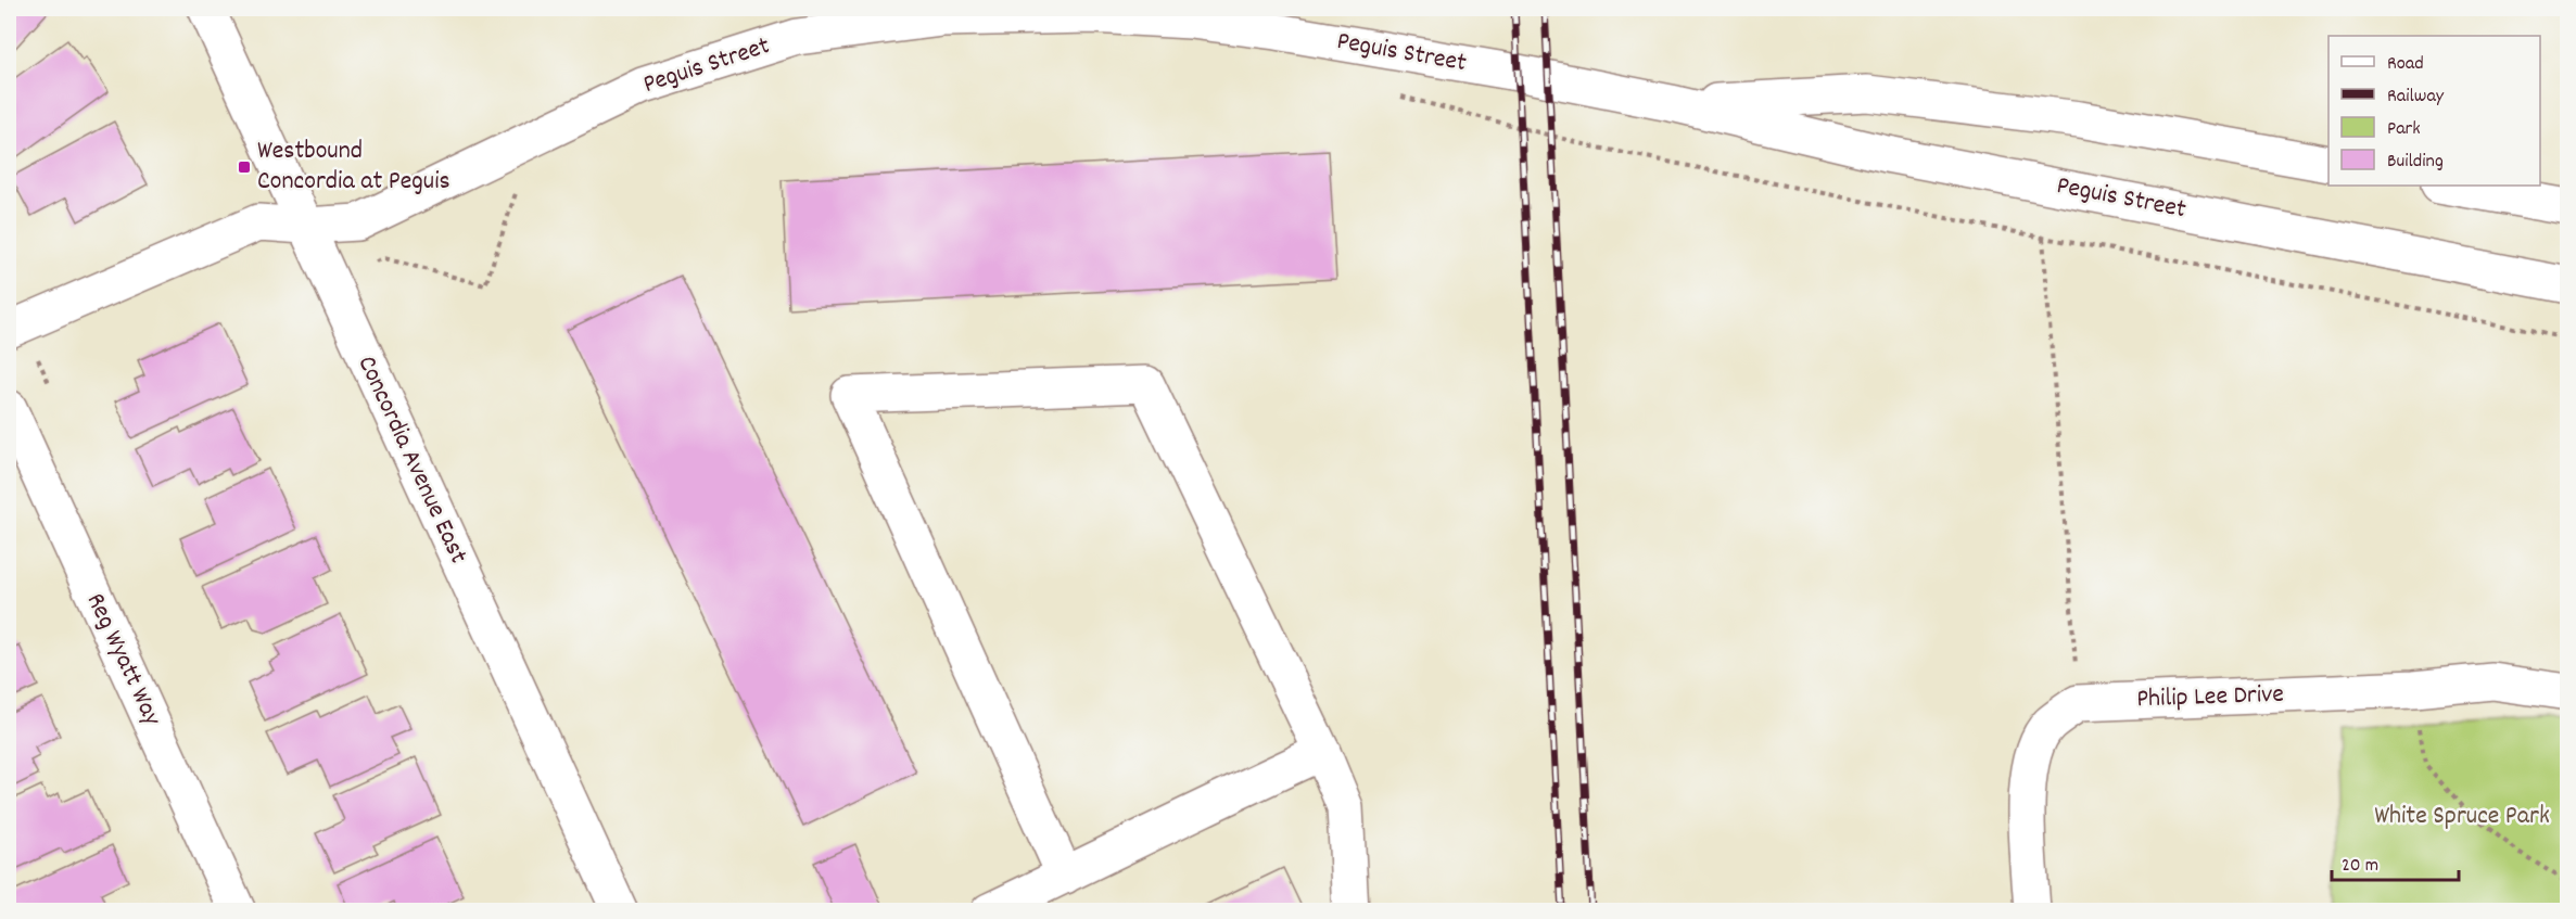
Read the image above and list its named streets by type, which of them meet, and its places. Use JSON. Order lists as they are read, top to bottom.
{
  "streets": {
    "street": [
      "Peguis Street",
      "Concordia Avenue East",
      "Reg Wyatt Way",
      "Philip Lee Drive"
    ]
  },
  "crossings": [
    ["Peguis Street", "Concordia Avenue East"]
  ],
  "parks": ["White Spruce Park"],
  "places": {
    "transit": ["Westbound Concordia at Peguis"]
  },
  "legend": [
    "Road",
    "Railway",
    "Park",
    "Building"
  ],
  "scale_bar": "20 m"
}
